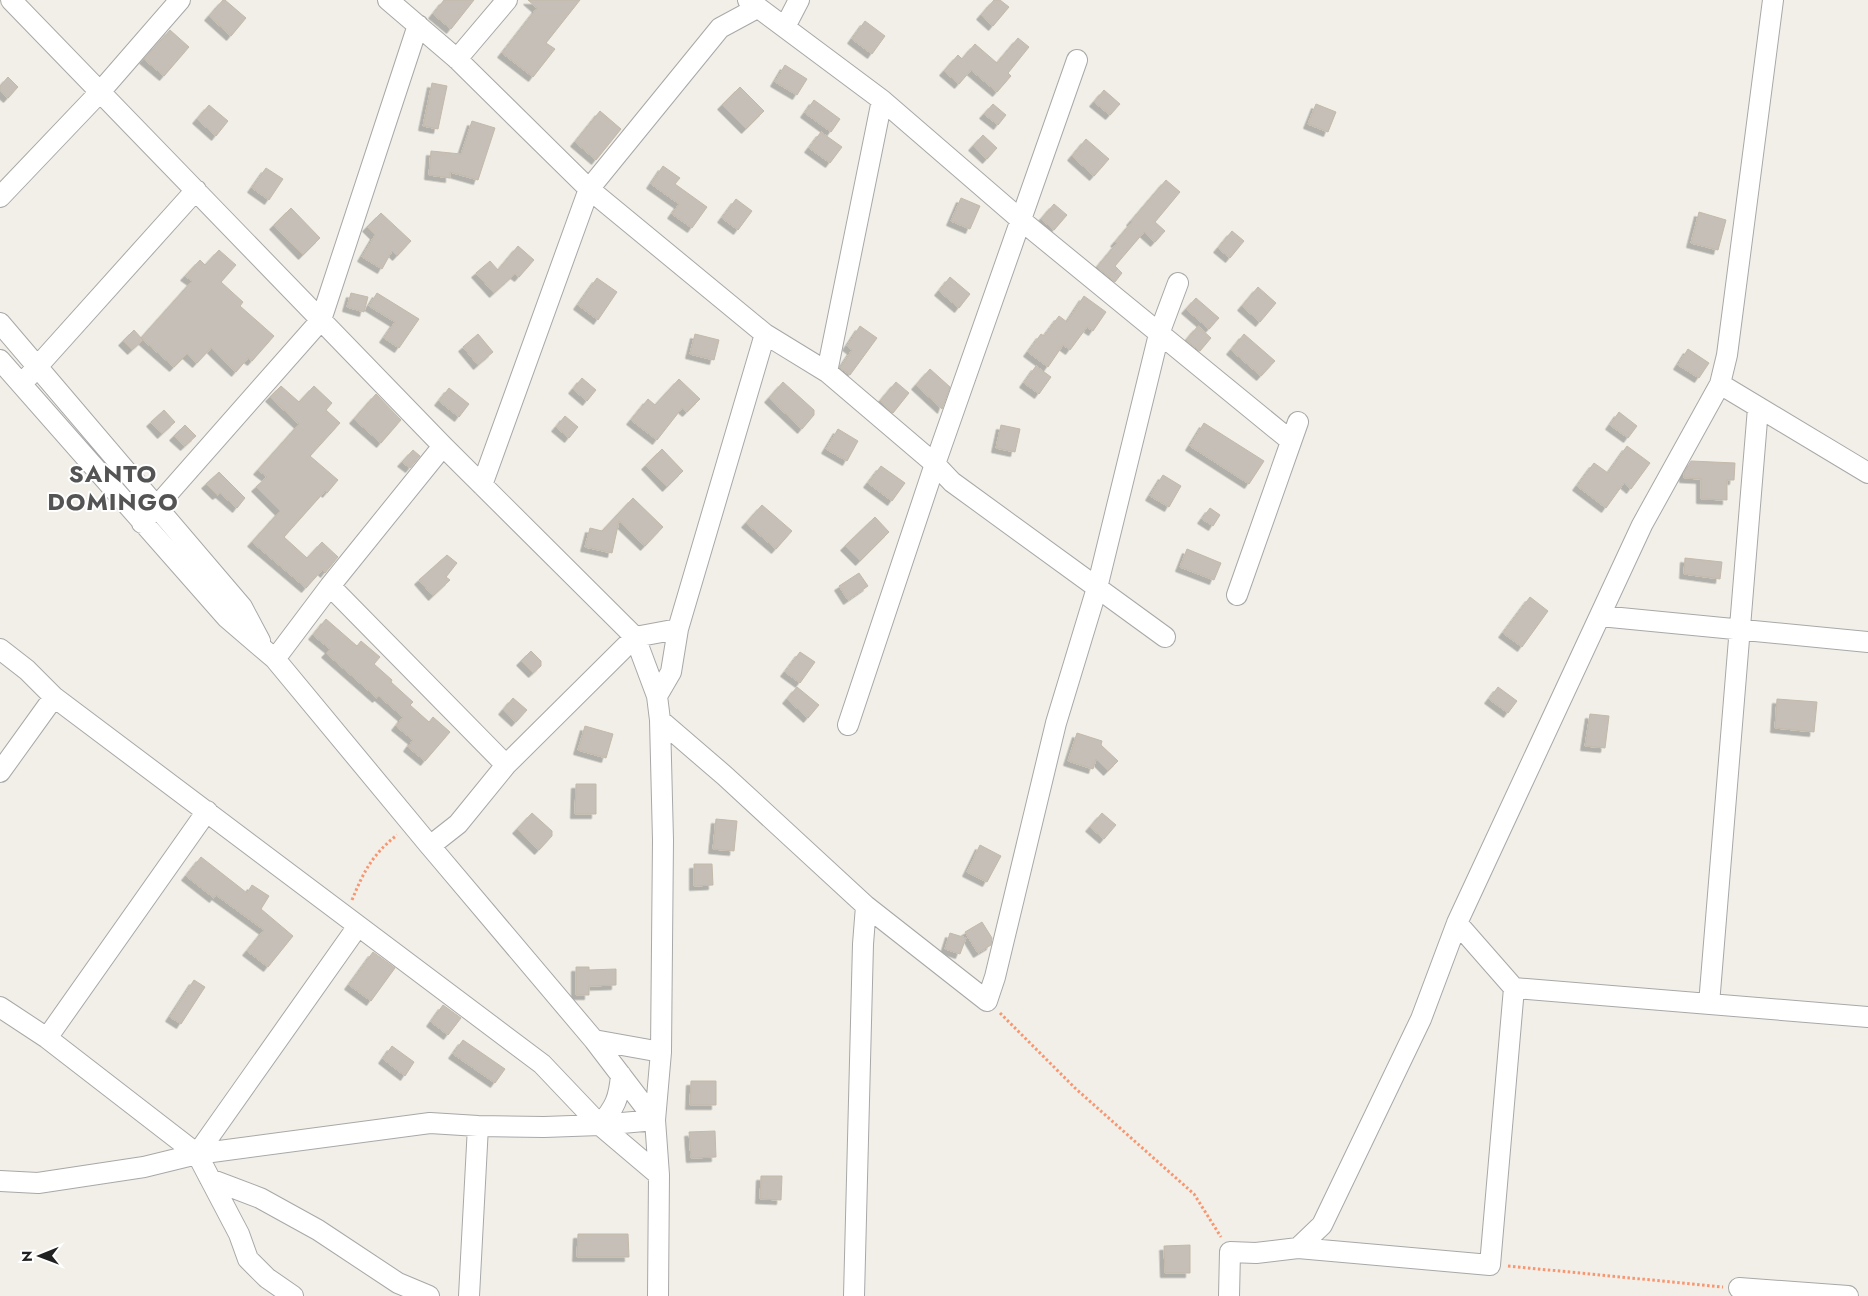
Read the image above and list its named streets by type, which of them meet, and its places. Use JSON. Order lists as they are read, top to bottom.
{
  "districts": ["SANTO DOMINGO"],
  "north": "left"
}
